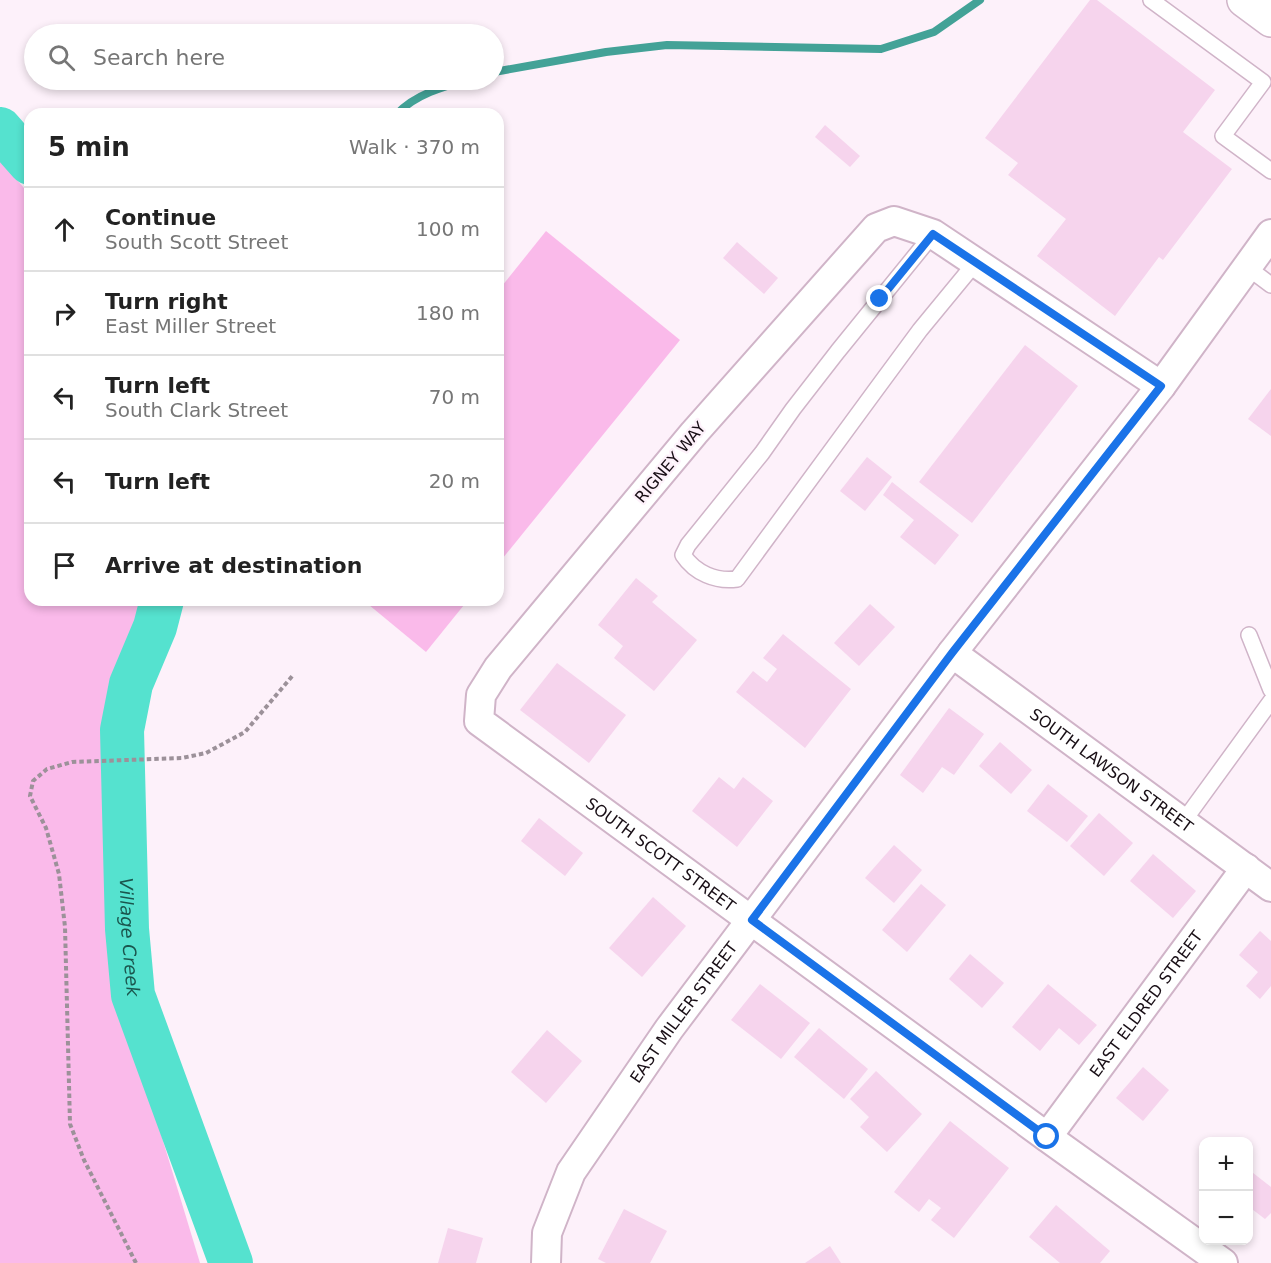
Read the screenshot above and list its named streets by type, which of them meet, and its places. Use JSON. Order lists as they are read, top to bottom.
{
  "streets": {
    "street": [
      "RIGNEY WAY",
      "SOUTH LAWSON STREET",
      "SOUTH SCOTT STREET",
      "EAST ELDRED STREET",
      "EAST MILLER STREET"
    ]
  },
  "crossings": [
    ["RIGNEY WAY", "SOUTH SCOTT STREET"],
    ["SOUTH LAWSON STREET", "EAST ELDRED STREET"],
    ["SOUTH LAWSON STREET", "EAST MILLER STREET"],
    ["SOUTH SCOTT STREET", "EAST ELDRED STREET"],
    ["SOUTH SCOTT STREET", "EAST MILLER STREET"]
  ],
  "water": ["Village Creek"],
  "page": {
    "search": "Search here",
    "heading": ["5 min", "Walk · 370 m"],
    "list": [
      ["Continue", "South Scott Street", "100 m"],
      ["Turn right", "East Miller Street", "180 m"],
      ["Turn left", "South Clark Street", "70 m"],
      ["Turn left", "20 m"],
      "Arrive at destination"
    ],
    "map_buttons": ["+", "−"]
  }
}
